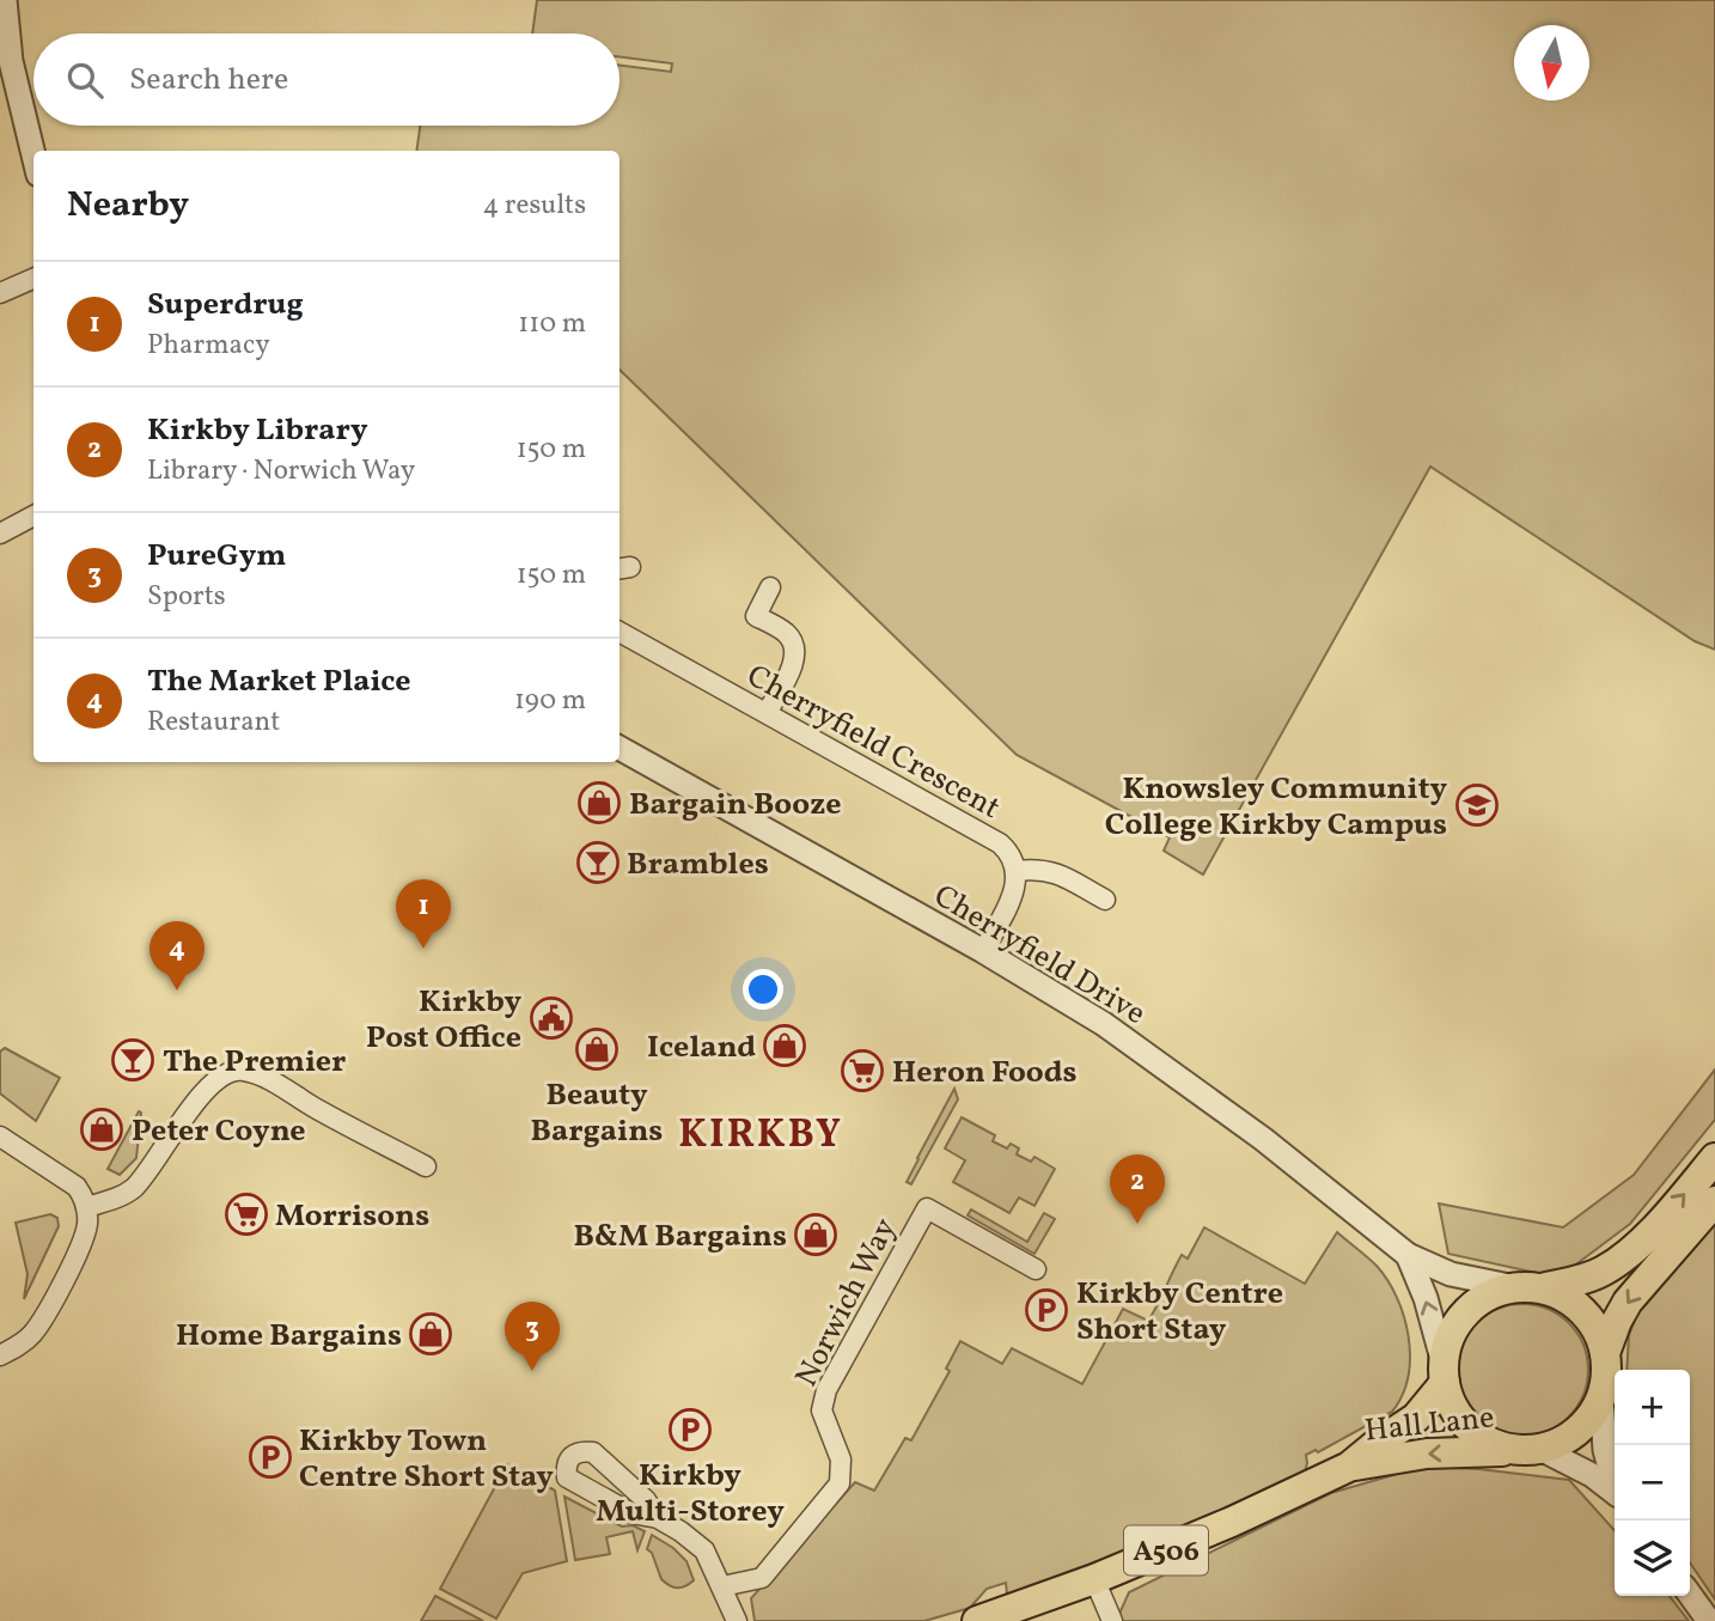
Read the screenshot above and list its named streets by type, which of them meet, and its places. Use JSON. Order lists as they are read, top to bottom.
{
  "streets": {
    "main road": ["Hall Lane", "A506"],
    "street": ["Cherryfield Crescent", "Cherryfield Drive", "Norwich Way"]
  },
  "crossings": [
    ["Cherryfield Drive", "Hall Lane"],
    ["Cherryfield Drive", "A506"],
    ["Hall Lane", "A506"]
  ],
  "districts": ["KIRKBY"],
  "places": {
    "shop": [
      "Bargain Booze",
      "Iceland",
      "Beauty Bargains",
      "Peter Coyne",
      "B&M Bargains",
      "Home Bargains"
    ],
    "school or university": ["Knowsley Community College Kirkby Campus"],
    "bar": ["Brambles", "The Premier"],
    "public building": ["Kirkby Post Office"],
    "supermarket": ["Heron Foods", "Morrisons"],
    "parking": ["Kirkby Centre Short Stay", "Kirkby Multi-Storey", "Kirkby Town Centre Short Stay"]
  },
  "north": "bottom",
  "page": {
    "search": "Search here",
    "heading": ["Nearby", "4 results"],
    "list": [
      {
        "mark": "1",
        "name": "Superdrug",
        "note": "Pharmacy",
        "value": "110 m"
      },
      {
        "mark": "2",
        "name": "Kirkby Library",
        "note": "Library · Norwich Way",
        "value": "150 m"
      },
      {
        "mark": "3",
        "name": "PureGym",
        "note": "Sports",
        "value": "150 m"
      },
      {
        "mark": "4",
        "name": "The Market Plaice",
        "note": "Restaurant",
        "value": "190 m"
      }
    ],
    "pins": [
      "1",
      "4",
      "2",
      "3"
    ],
    "map_buttons": ["+", "−"]
  }
}
